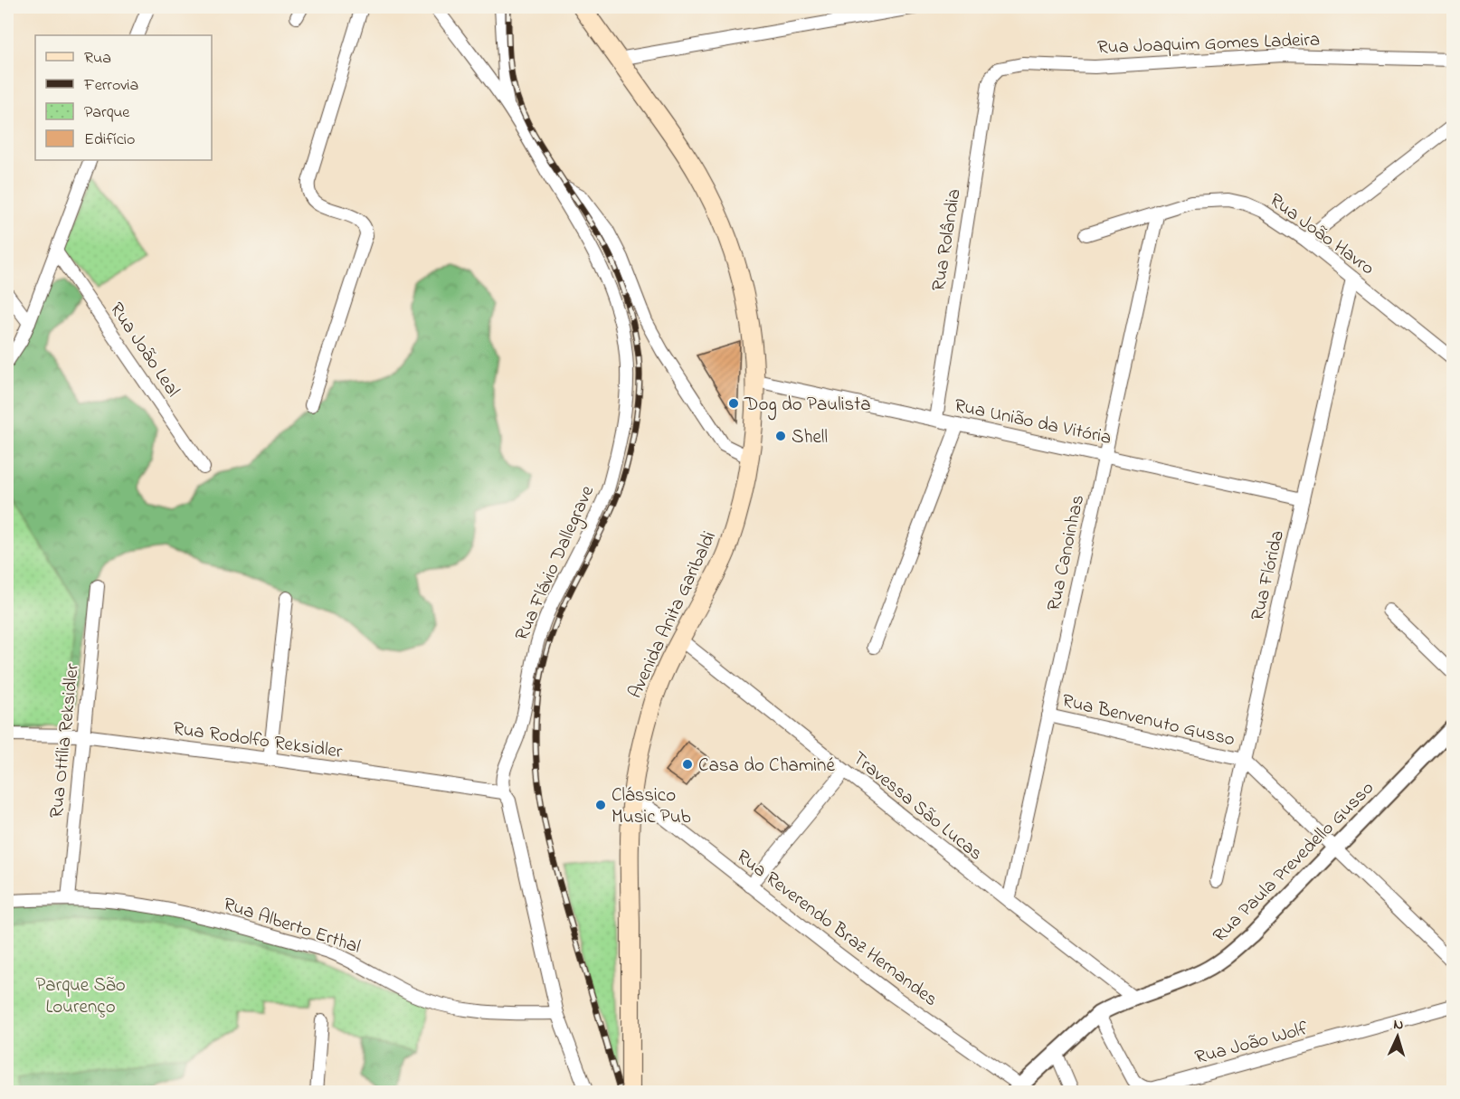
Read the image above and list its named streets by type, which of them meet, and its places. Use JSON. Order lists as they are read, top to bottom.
{
  "streets": {
    "main road": ["Avenida Anita Garibaldi"],
    "street": [
      "Rua Joaquim Gomes Ladeira",
      "Rua João Havro",
      "Rua Rolândia",
      "Rua João Leal",
      "Rua União da Vitória",
      "Rua Canoinhas",
      "Rua Flávio Dallegrave",
      "Rua Flórida",
      "Rua Benvenuto Gusso",
      "Rua Rodolfo Reksidler",
      "Rua Ottília Reksidler",
      "Travessa São Lucas",
      "Rua Paula Prevedello Gusso",
      "Rua Alberto Erthal",
      "Rua Reverendo Braz Hernandes",
      "Rua João Wolf"
    ]
  },
  "crossings": [
    ["Rua Joaquim Gomes Ladeira", "Rua Rolândia"],
    ["Rua João Havro", "Rua Canoinhas"],
    ["Rua João Havro", "Rua Flórida"],
    ["Rua Rolândia", "Rua União da Vitória"],
    ["Rua União da Vitória", "Rua Canoinhas"],
    ["Rua União da Vitória", "Rua Flórida"],
    ["Rua União da Vitória", "Avenida Anita Garibaldi"],
    ["Rua Canoinhas", "Rua Benvenuto Gusso"],
    ["Rua Canoinhas", "Travessa São Lucas"],
    ["Rua Flávio Dallegrave", "Rua Rodolfo Reksidler"],
    ["Rua Flávio Dallegrave", "Rua Alberto Erthal"],
    ["Rua Flórida", "Rua Benvenuto Gusso"],
    ["Avenida Anita Garibaldi", "Travessa São Lucas"],
    ["Avenida Anita Garibaldi", "Rua Reverendo Braz Hernandes"],
    ["Rua Benvenuto Gusso", "Rua Paula Prevedello Gusso"],
    ["Rua Rodolfo Reksidler", "Rua Ottília Reksidler"],
    ["Rua Ottília Reksidler", "Rua Alberto Erthal"],
    ["Travessa São Lucas", "Rua Paula Prevedello Gusso"],
    ["Rua Paula Prevedello Gusso", "Rua Reverendo Braz Hernandes"],
    ["Rua Paula Prevedello Gusso", "Rua João Wolf"]
  ],
  "parks": ["Parque São Lourenço"],
  "places": [
    "Dog do Paulista",
    "Shell",
    "Casa do Chaminé",
    "Clássico Music Pub"
  ],
  "legend": [
    "Rua",
    "Ferrovia",
    "Parque",
    "Edifício"
  ],
  "north": "top"
}
